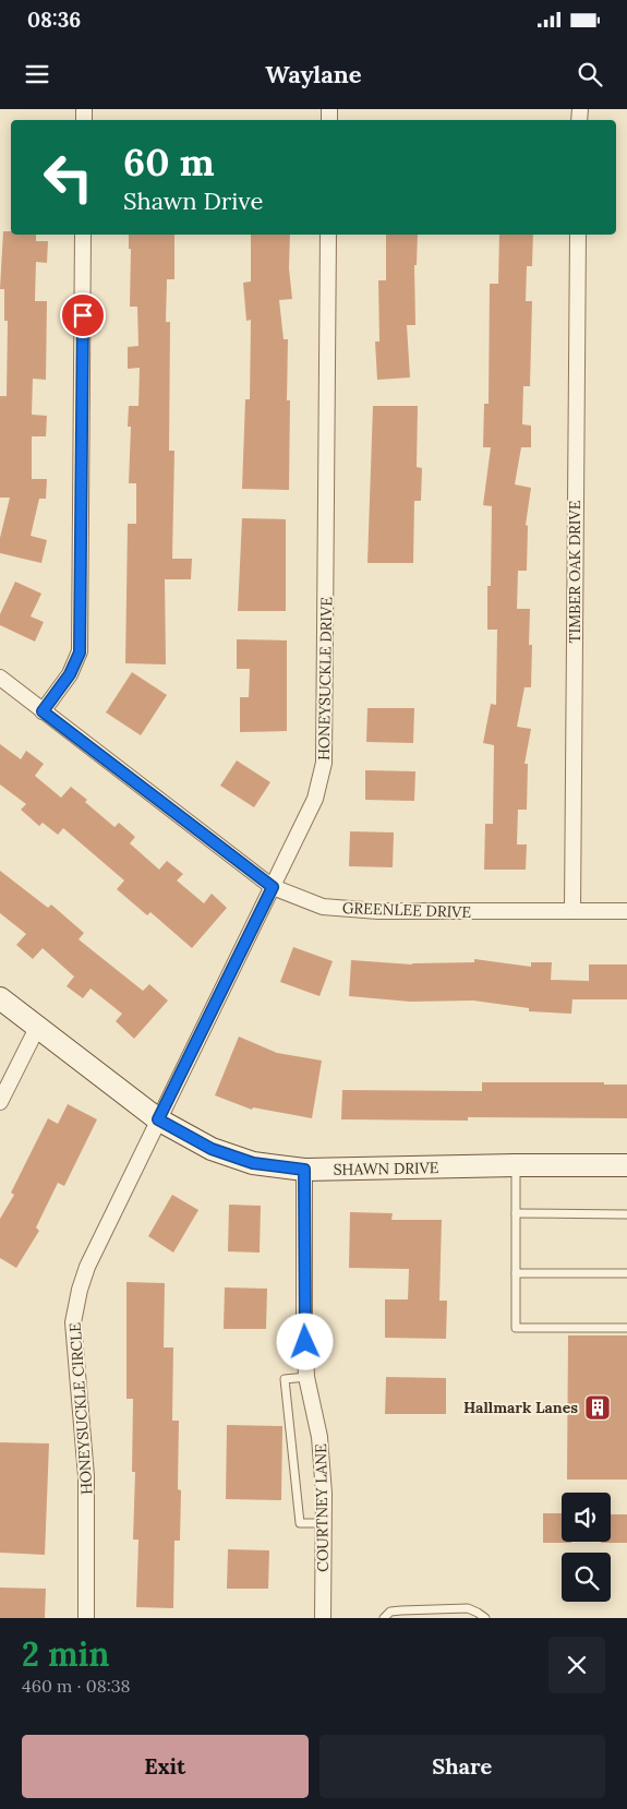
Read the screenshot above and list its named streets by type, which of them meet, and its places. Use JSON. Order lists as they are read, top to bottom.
{
  "streets": {
    "street": [
      "TIMBER OAK DRIVE",
      "HONEYSUCKLE DRIVE",
      "GREENLEE DRIVE",
      "SHAWN DRIVE",
      "HONEYSUCKLE CIRCLE",
      "COURTNEY LANE"
    ]
  },
  "crossings": [
    ["TIMBER OAK DRIVE", "GREENLEE DRIVE"],
    ["HONEYSUCKLE DRIVE", "GREENLEE DRIVE"],
    ["HONEYSUCKLE DRIVE", "SHAWN DRIVE"],
    ["HONEYSUCKLE DRIVE", "HONEYSUCKLE CIRCLE"],
    ["SHAWN DRIVE", "HONEYSUCKLE CIRCLE"],
    ["SHAWN DRIVE", "COURTNEY LANE"]
  ],
  "places": {
    "building": ["Hallmark Lanes"]
  },
  "page": {
    "status": "08:36",
    "header": "Waylane",
    "turn": ["60 m", "Shawn Drive"],
    "heading": ["2 min", "460 m · 08:38"],
    "buttons": ["Exit", "Share"]
  }
}
